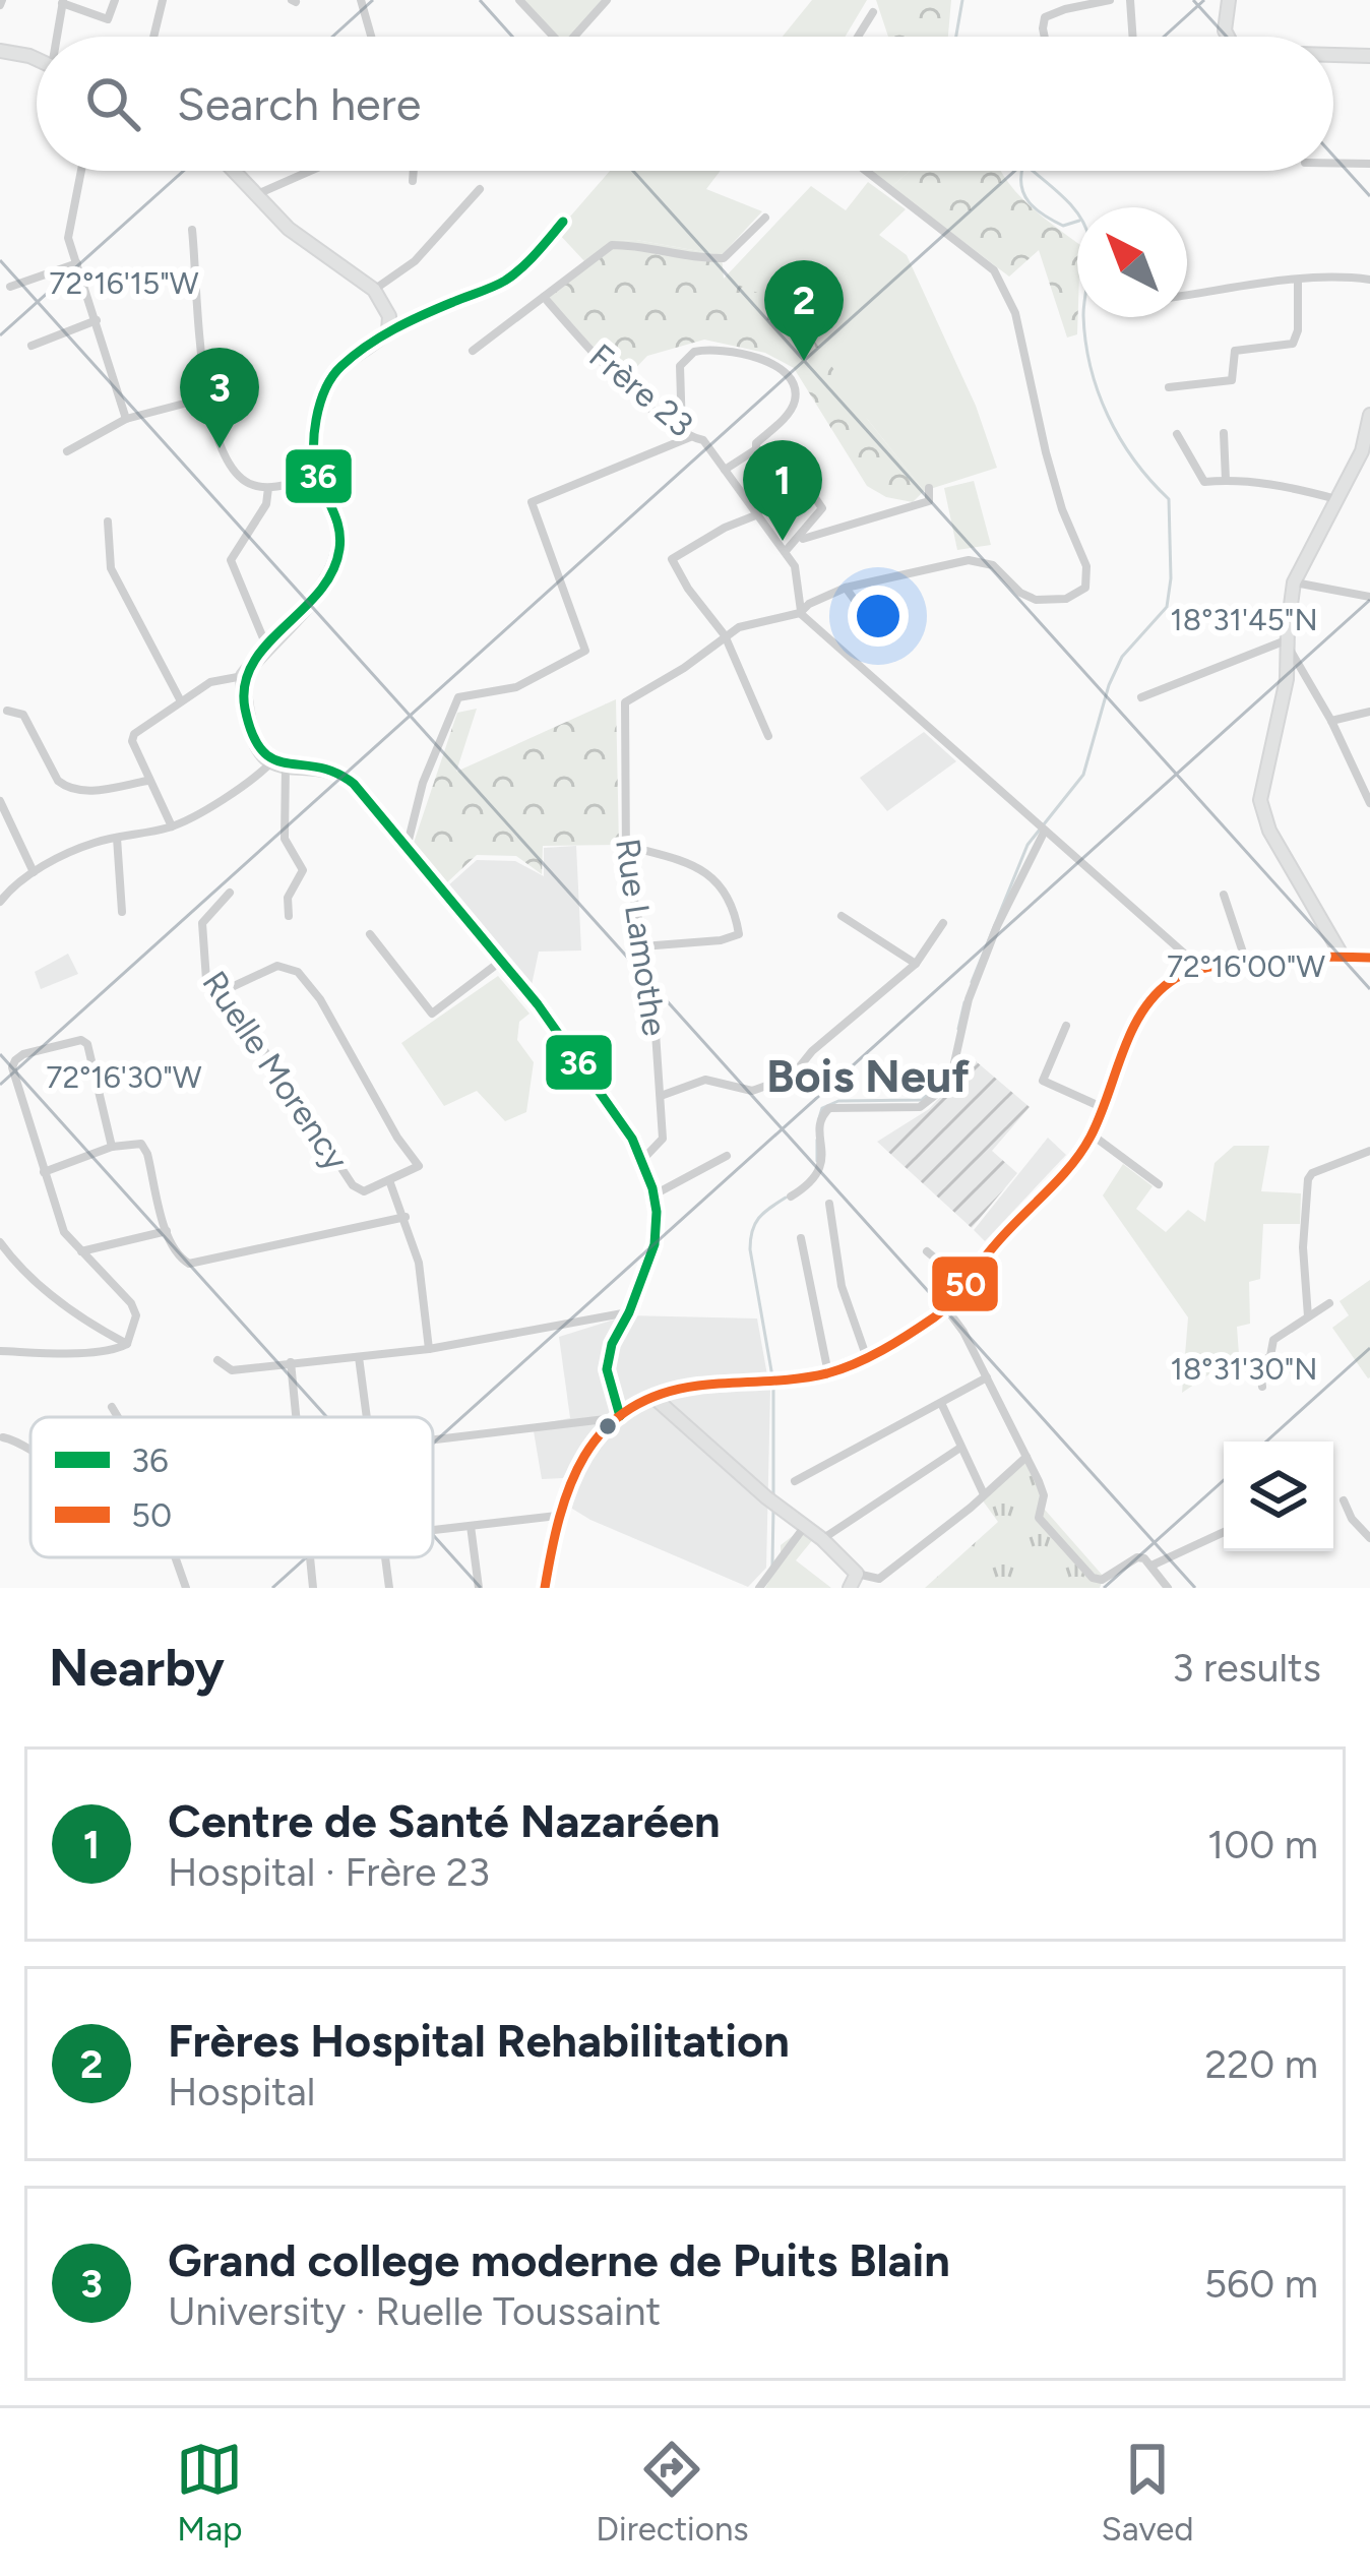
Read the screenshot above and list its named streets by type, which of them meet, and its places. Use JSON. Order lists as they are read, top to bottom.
{
  "streets": {
    "street": ["Frère 23", "Rue Lamothe", "Ruelle Morency"]
  },
  "crossings": [
    ["Frère 23", "Rue Lamothe"]
  ],
  "districts": ["Bois Neuf"],
  "lines": ["transit line 36", "transit line 50"],
  "legend": ["36", "50"],
  "north": "top left",
  "page": {
    "search": "Search here",
    "pins": ["2", "3", "1"],
    "heading": ["Nearby", "3 results"],
    "list": [
      {
        "mark": "1",
        "name": "Centre de Santé Nazaréen",
        "note": "Hospital · Frère 23",
        "value": "100 m"
      },
      {
        "mark": "2",
        "name": "Frères Hospital Rehabilitation",
        "note": "Hospital",
        "value": "220 m"
      },
      {
        "mark": "3",
        "name": "Grand college moderne de Puits Blain",
        "note": "University · Ruelle Toussaint",
        "value": "560 m"
      }
    ],
    "nav": ["Map", "Directions", "Saved"]
  },
  "coordinates": [
    "72°16'15\"W",
    "18°31'45\"N",
    "72°16'00\"W",
    "72°16'30\"W",
    "18°31'30\"N"
  ]
}
